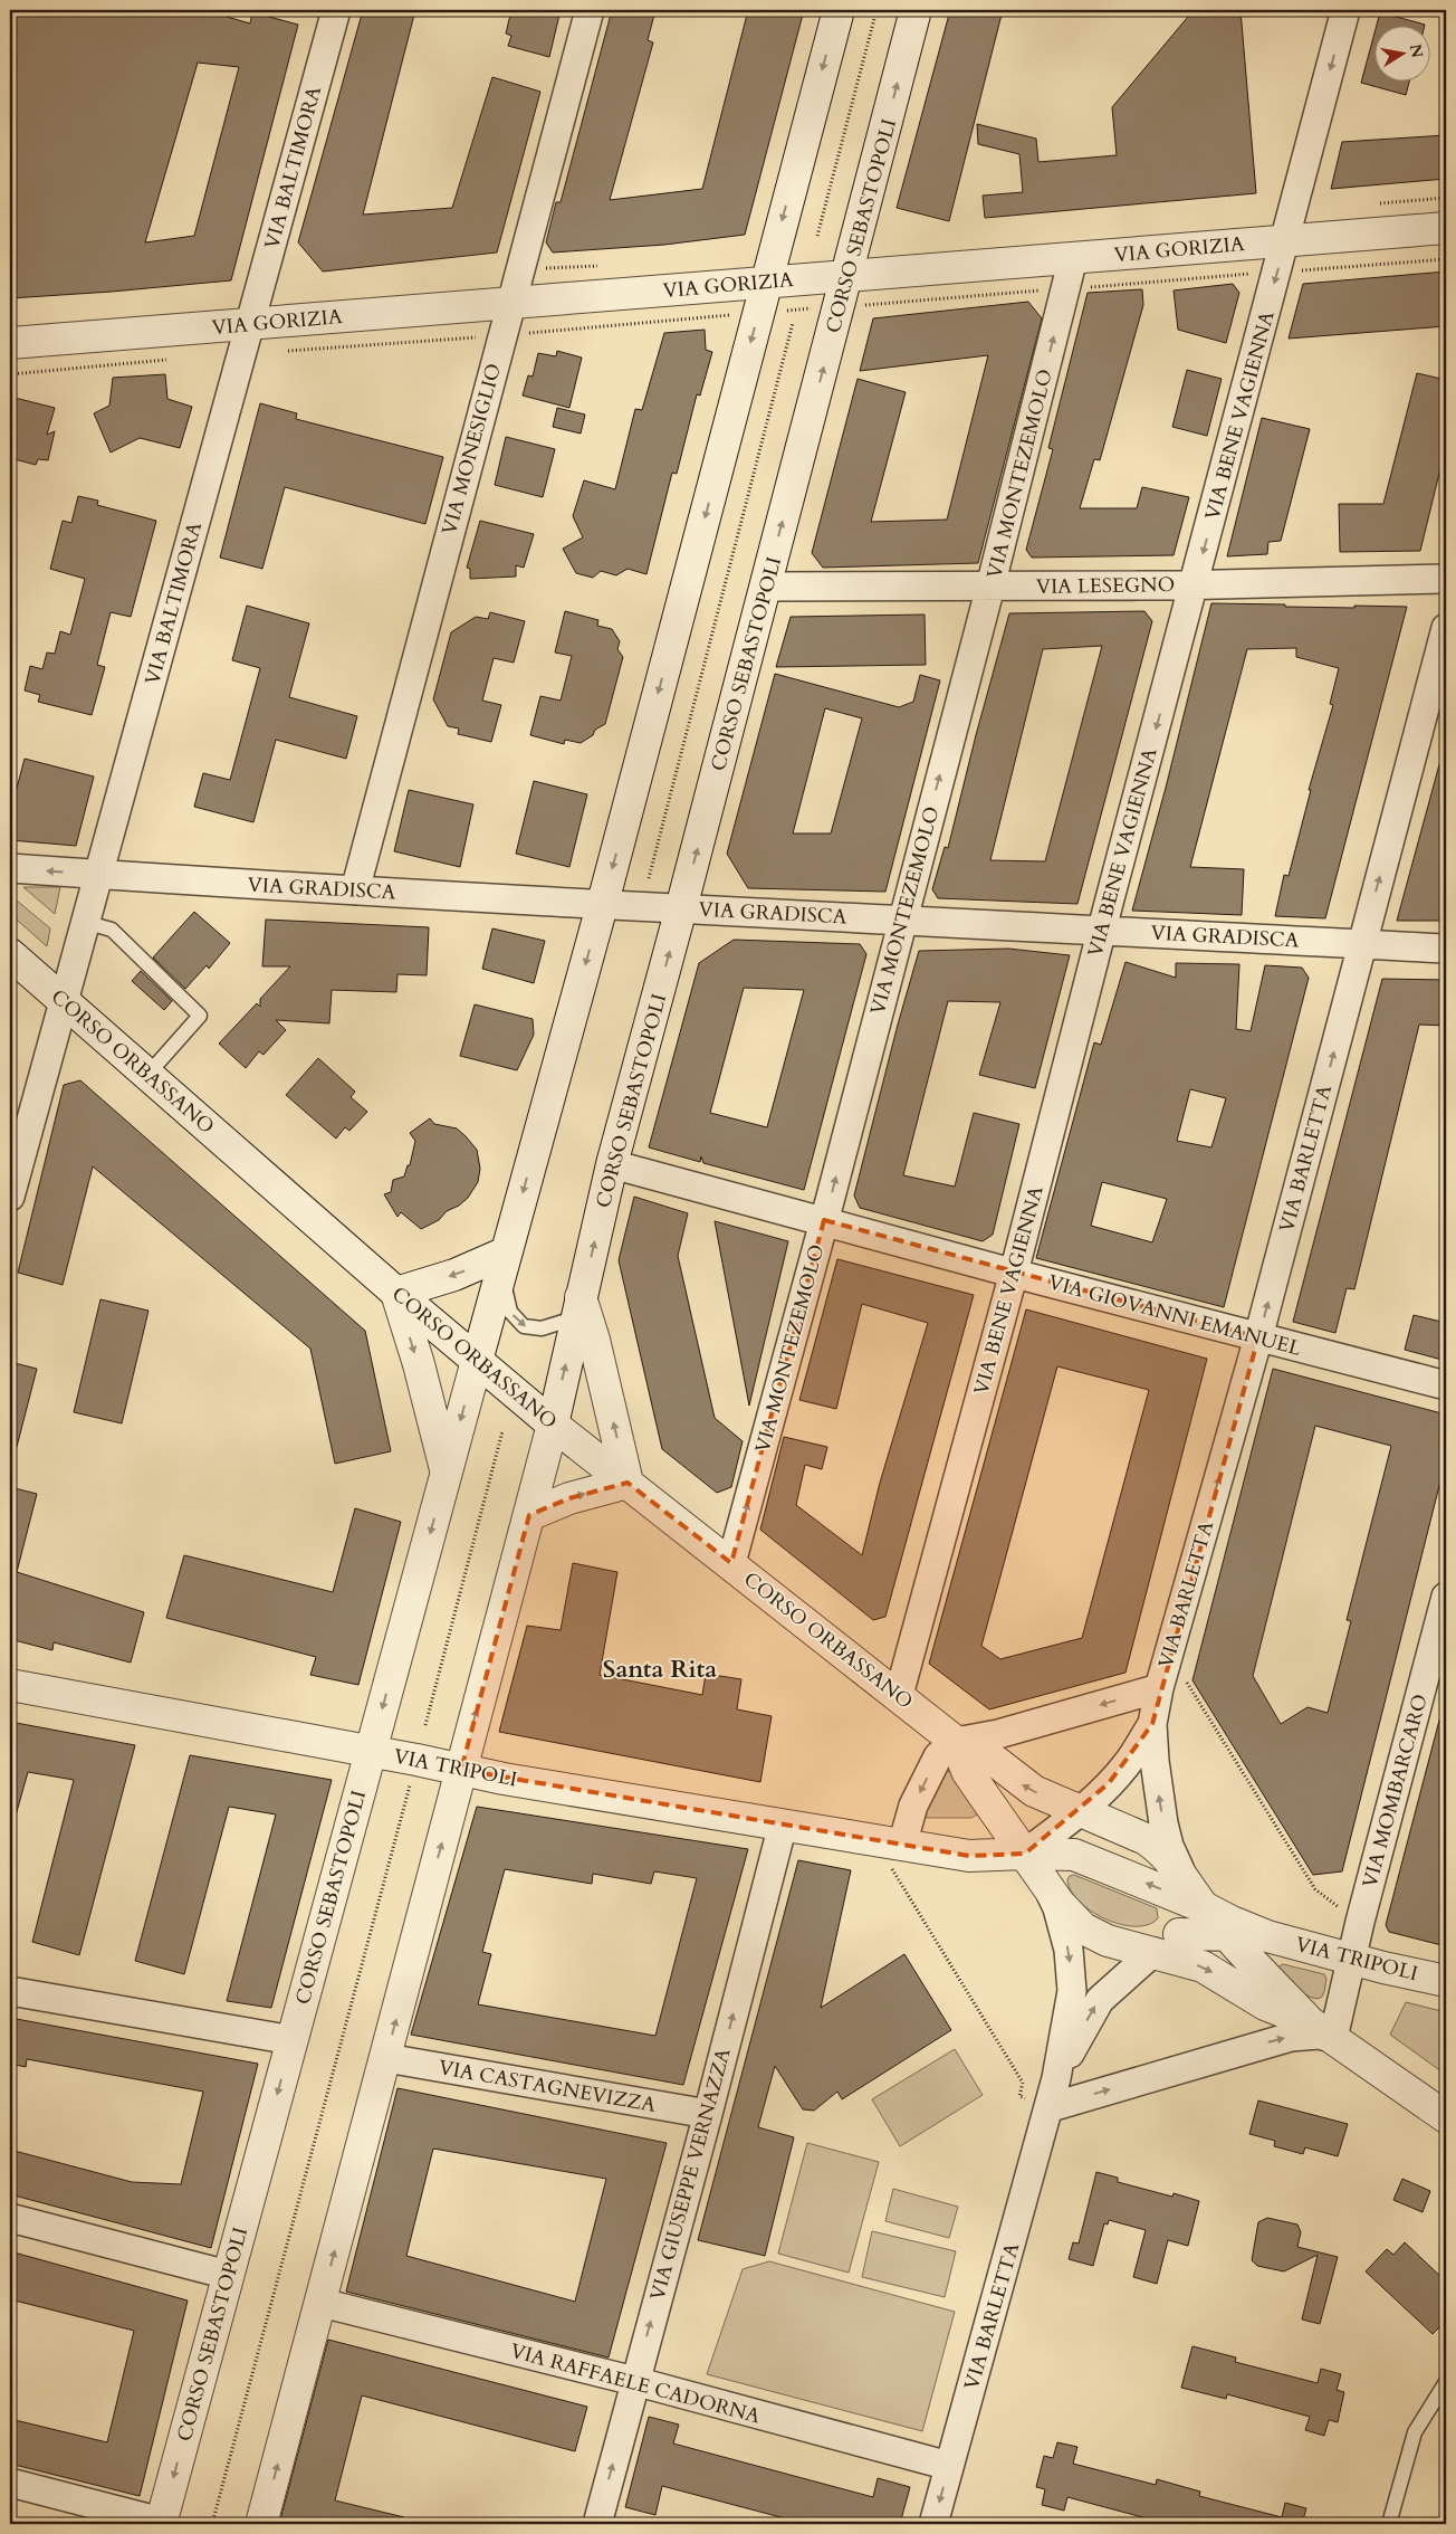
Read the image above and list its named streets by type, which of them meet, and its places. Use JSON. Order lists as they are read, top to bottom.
{
  "streets": {
    "street": [
      "VIA BALTIMORA",
      "CORSO SEBASTOPOLI",
      "VIA GORIZIA",
      "VIA BENE VAGIENNA",
      "VIA MONESIGLIO",
      "VIA MONTEZEMOLO",
      "VIA LESEGNO",
      "VIA GRADISCA",
      "CORSO ORBASSANO",
      "VIA BARLETTA",
      "VIA GIOVANNI EMANUEL",
      "VIA TRIPOLI",
      "VIA MOMBARCARO",
      "VIA CASTAGNEVIZZA",
      "VIA GIUSEPPE VERNAZZA",
      "VIA RAFFAELE CADORNA"
    ]
  },
  "crossings": [
    ["VIA BALTIMORA", "VIA GORIZIA"],
    ["VIA BALTIMORA", "VIA GRADISCA"],
    ["VIA BALTIMORA", "CORSO ORBASSANO"],
    ["CORSO SEBASTOPOLI", "VIA GORIZIA"],
    ["CORSO SEBASTOPOLI", "VIA LESEGNO"],
    ["CORSO SEBASTOPOLI", "VIA GRADISCA"],
    ["CORSO SEBASTOPOLI", "CORSO ORBASSANO"],
    ["CORSO SEBASTOPOLI", "VIA GIOVANNI EMANUEL"],
    ["CORSO SEBASTOPOLI", "VIA TRIPOLI"],
    ["CORSO SEBASTOPOLI", "VIA CASTAGNEVIZZA"],
    ["CORSO SEBASTOPOLI", "VIA RAFFAELE CADORNA"],
    ["VIA GORIZIA", "VIA BENE VAGIENNA"],
    ["VIA GORIZIA", "VIA MONESIGLIO"],
    ["VIA GORIZIA", "VIA MONTEZEMOLO"],
    ["VIA BENE VAGIENNA", "VIA LESEGNO"],
    ["VIA BENE VAGIENNA", "VIA GRADISCA"],
    ["VIA BENE VAGIENNA", "CORSO ORBASSANO"],
    ["VIA BENE VAGIENNA", "VIA GIOVANNI EMANUEL"],
    ["VIA MONESIGLIO", "VIA GRADISCA"],
    ["VIA MONTEZEMOLO", "VIA LESEGNO"],
    ["VIA MONTEZEMOLO", "VIA GRADISCA"],
    ["VIA MONTEZEMOLO", "CORSO ORBASSANO"],
    ["VIA MONTEZEMOLO", "VIA GIOVANNI EMANUEL"],
    ["VIA GRADISCA", "VIA BARLETTA"],
    ["CORSO ORBASSANO", "VIA TRIPOLI"],
    ["CORSO ORBASSANO", "VIA MOMBARCARO"],
    ["VIA BARLETTA", "VIA GIOVANNI EMANUEL"],
    ["VIA BARLETTA", "VIA RAFFAELE CADORNA"],
    ["VIA TRIPOLI", "VIA MOMBARCARO"],
    ["VIA TRIPOLI", "VIA GIUSEPPE VERNAZZA"],
    ["VIA CASTAGNEVIZZA", "VIA GIUSEPPE VERNAZZA"],
    ["VIA GIUSEPPE VERNAZZA", "VIA RAFFAELE CADORNA"]
  ],
  "one_way": ["VIA BENE VAGIENNA", "VIA MONTEZEMOLO", "VIA GIUSEPPE VERNAZZA"],
  "districts": ["Santa Rita"],
  "north": "right"
}
